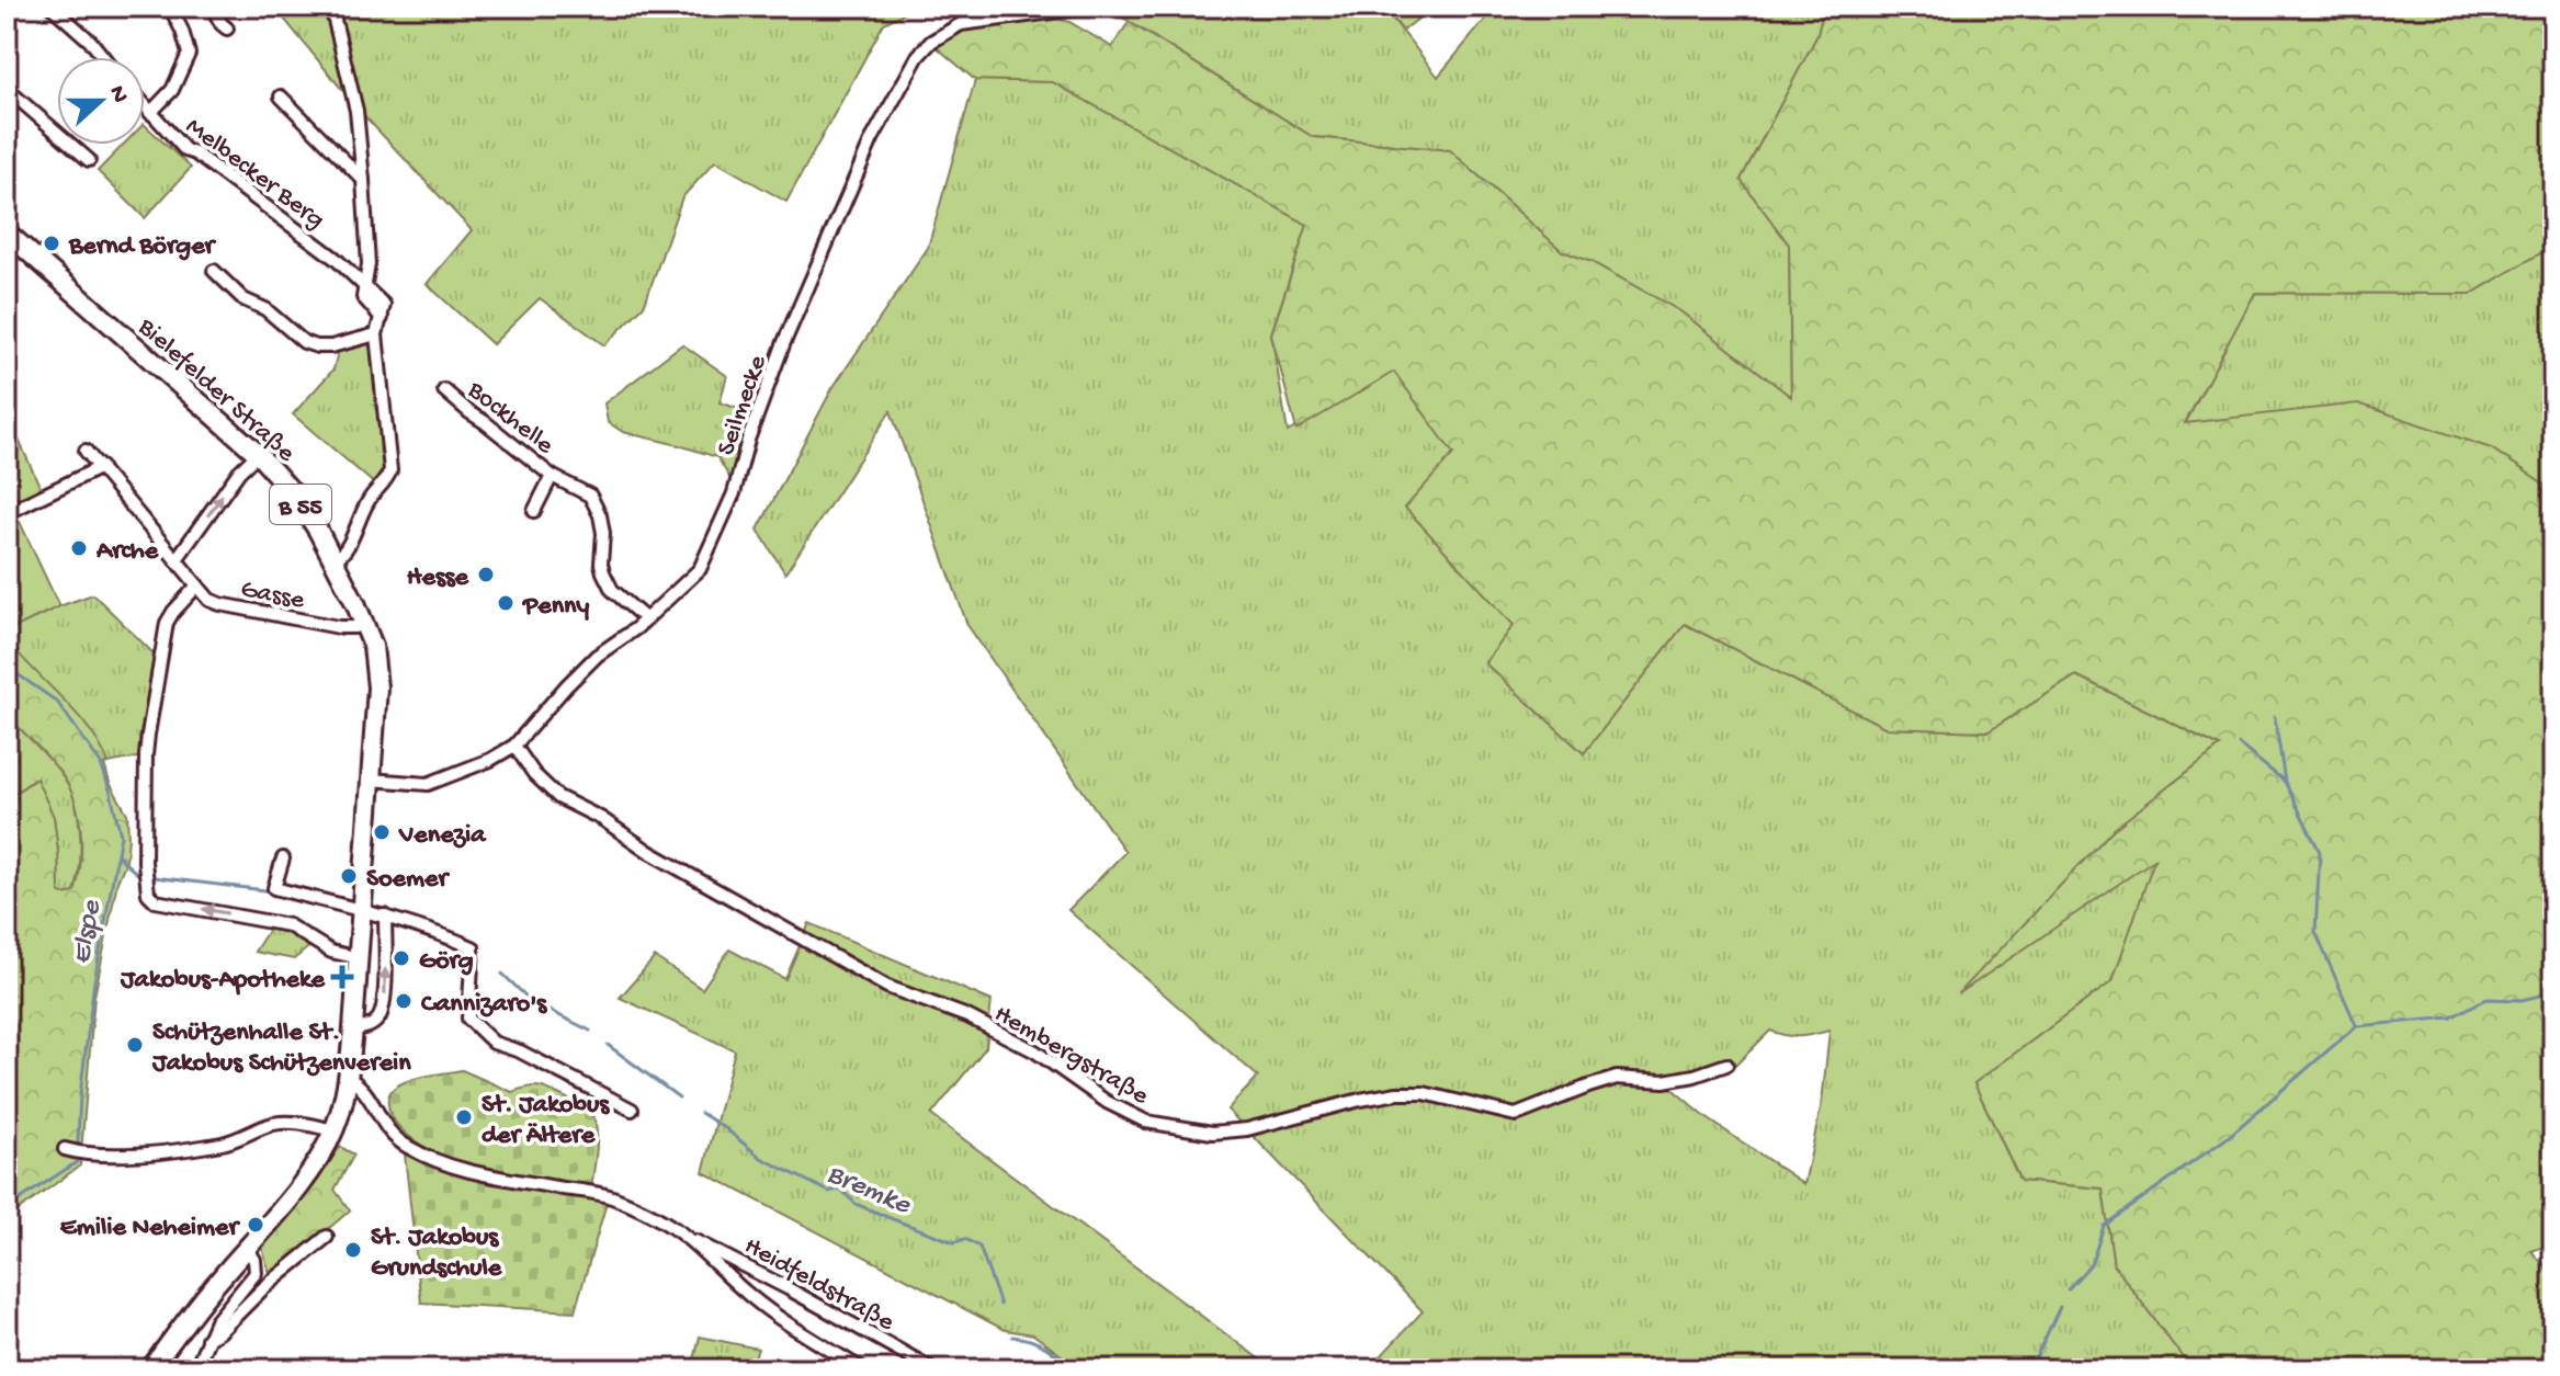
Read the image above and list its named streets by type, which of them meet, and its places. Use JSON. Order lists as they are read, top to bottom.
{
  "streets": {
    "main road": ["Bielefelder Straße", "B 55"],
    "street": [
      "Melbecker Berg",
      "Seilmecke",
      "Bockhelle",
      "Gasse",
      "Hembergstraße",
      "Heidfeldstraße"
    ]
  },
  "crossings": [
    ["Bielefelder Straße", "Seilmecke"],
    ["Bielefelder Straße", "Gasse"],
    ["Seilmecke", "Bockhelle"],
    ["Seilmecke", "Hembergstraße"]
  ],
  "water": ["Elspe", "Bremke"],
  "places": {
    "other": [
      "Bernd Börger",
      "Arche",
      "Hesse",
      "Penny",
      "Venezia",
      "Soemer",
      "Görg",
      "Cannizaro's",
      "Schützenhalle St. Jakobus Schützenverein",
      "St. Jakobus der Ältere",
      "Emilie Neheimer",
      "St. Jakobus Grundschule"
    ],
    "health": ["Jakobus-Apotheke"]
  },
  "north": "right"
}
